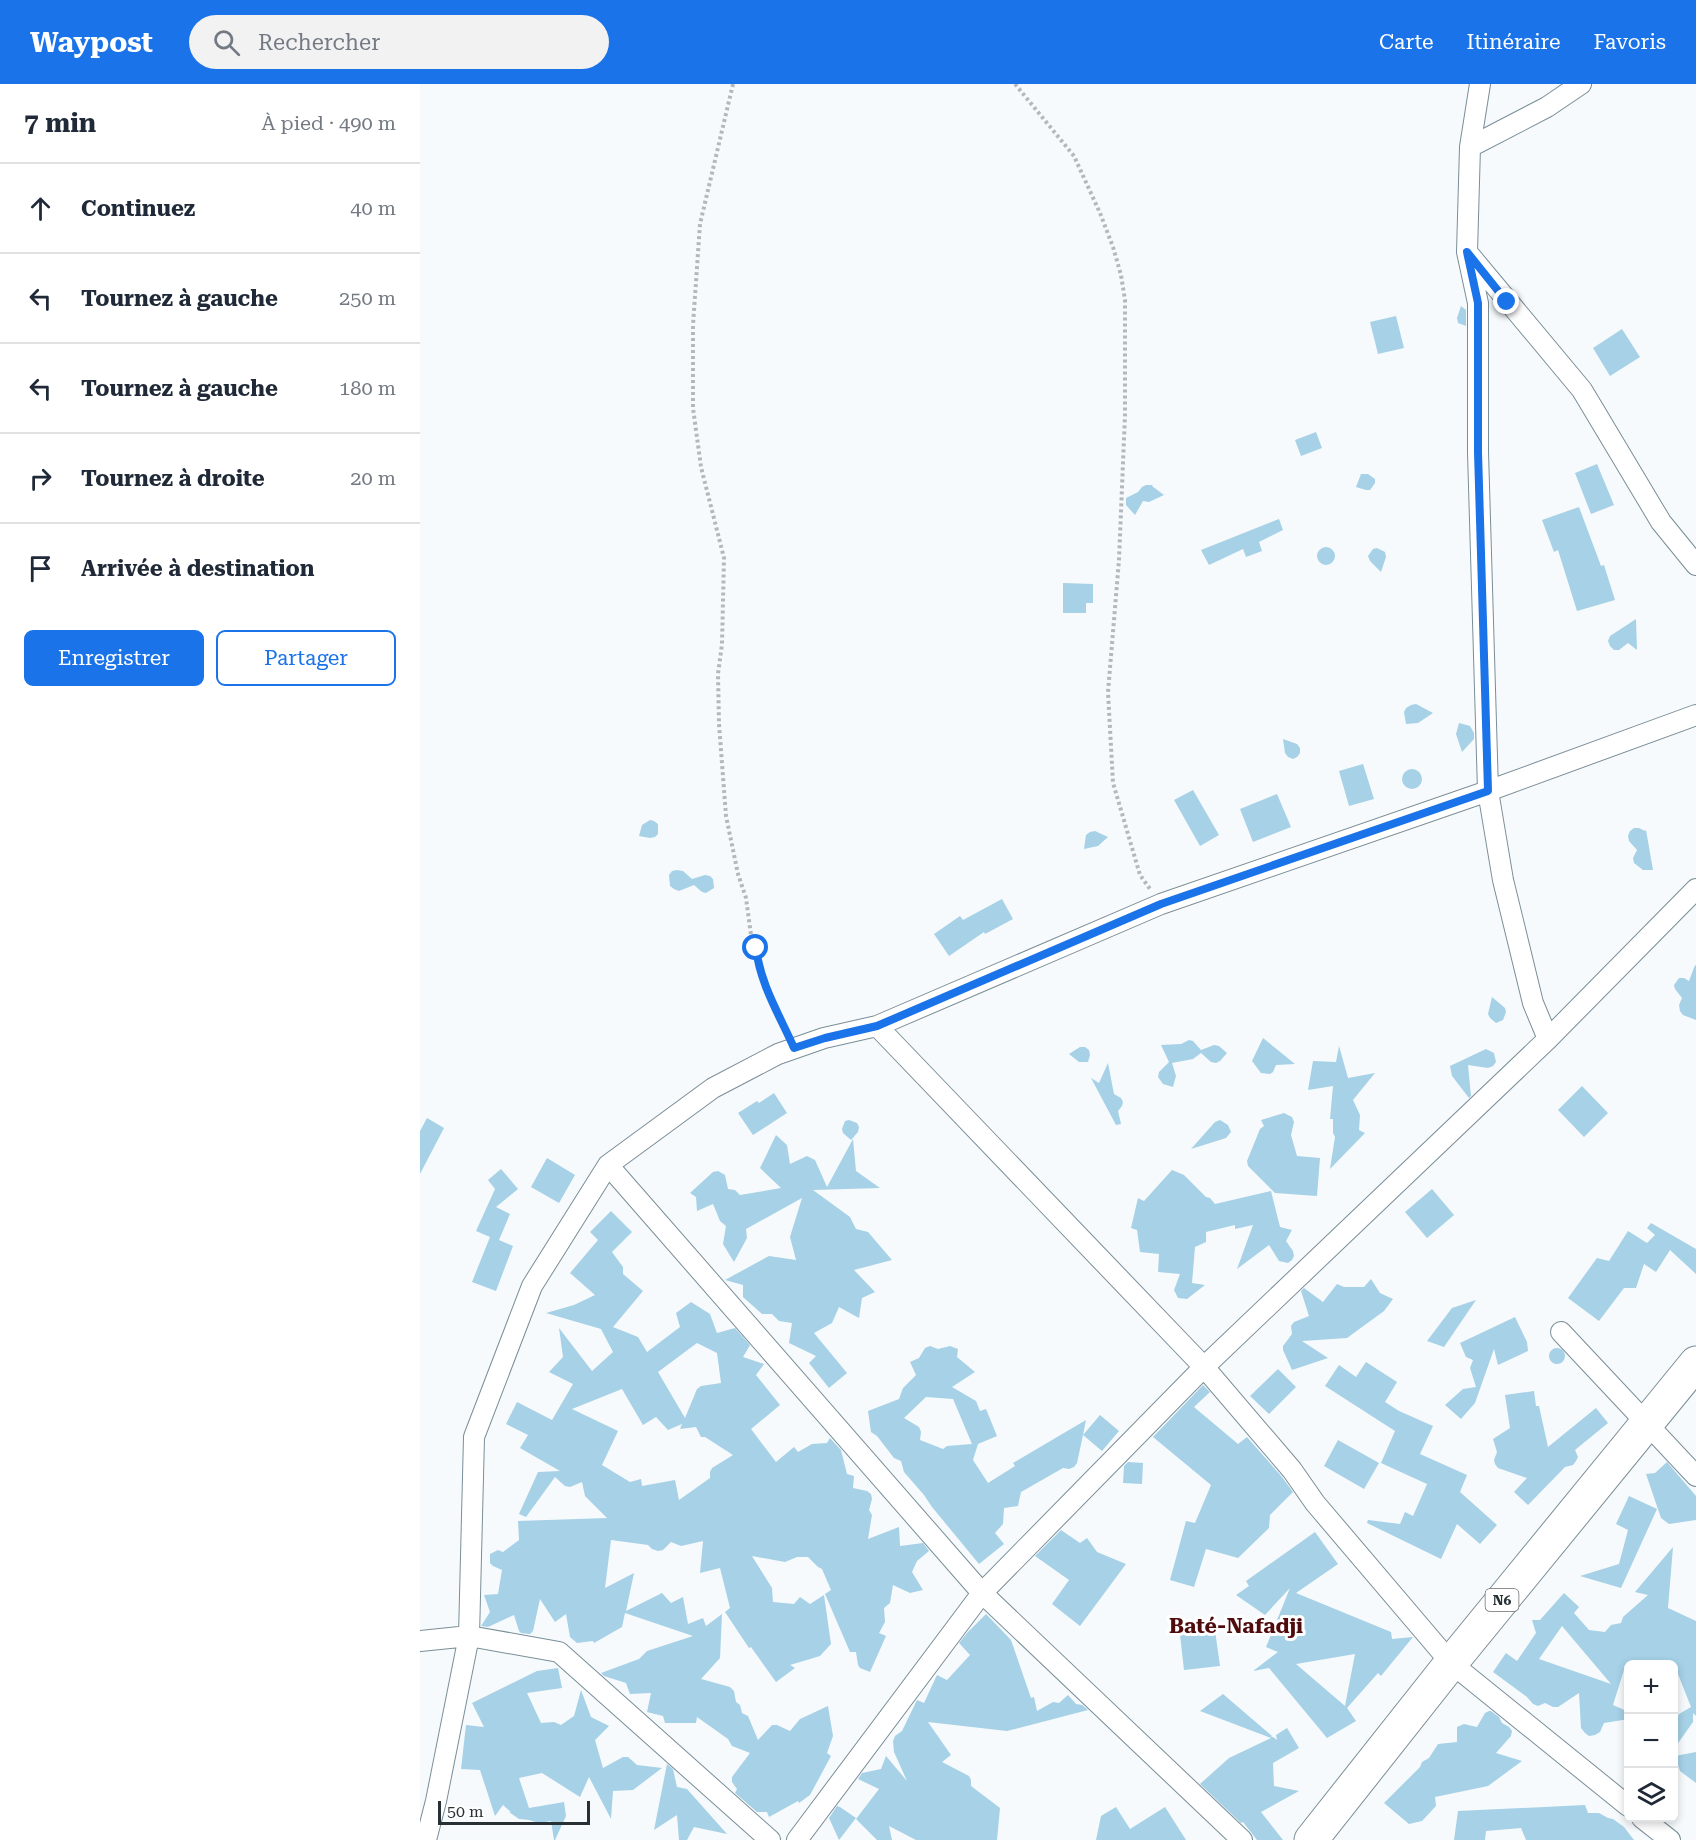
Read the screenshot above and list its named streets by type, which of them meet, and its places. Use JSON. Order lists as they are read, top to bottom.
{
  "streets": {
    "highway": ["N6"]
  },
  "districts": ["Baté-Nafadji"],
  "scale_bar": "50 m",
  "page": {
    "header": "Waypost",
    "search": "Rechercher",
    "nav": ["Carte", "Itinéraire", "Favoris"],
    "heading": ["7 min", "À pied · 490 m"],
    "list": [
      ["Continuez", "40 m"],
      ["Tournez à gauche", "250 m"],
      ["Tournez à gauche", "180 m"],
      ["Tournez à droite", "20 m"],
      "Arrivée à destination"
    ],
    "buttons": ["Enregistrer", "Partager"],
    "map_buttons": ["+", "−"],
    "scale": "50 m"
  }
}
